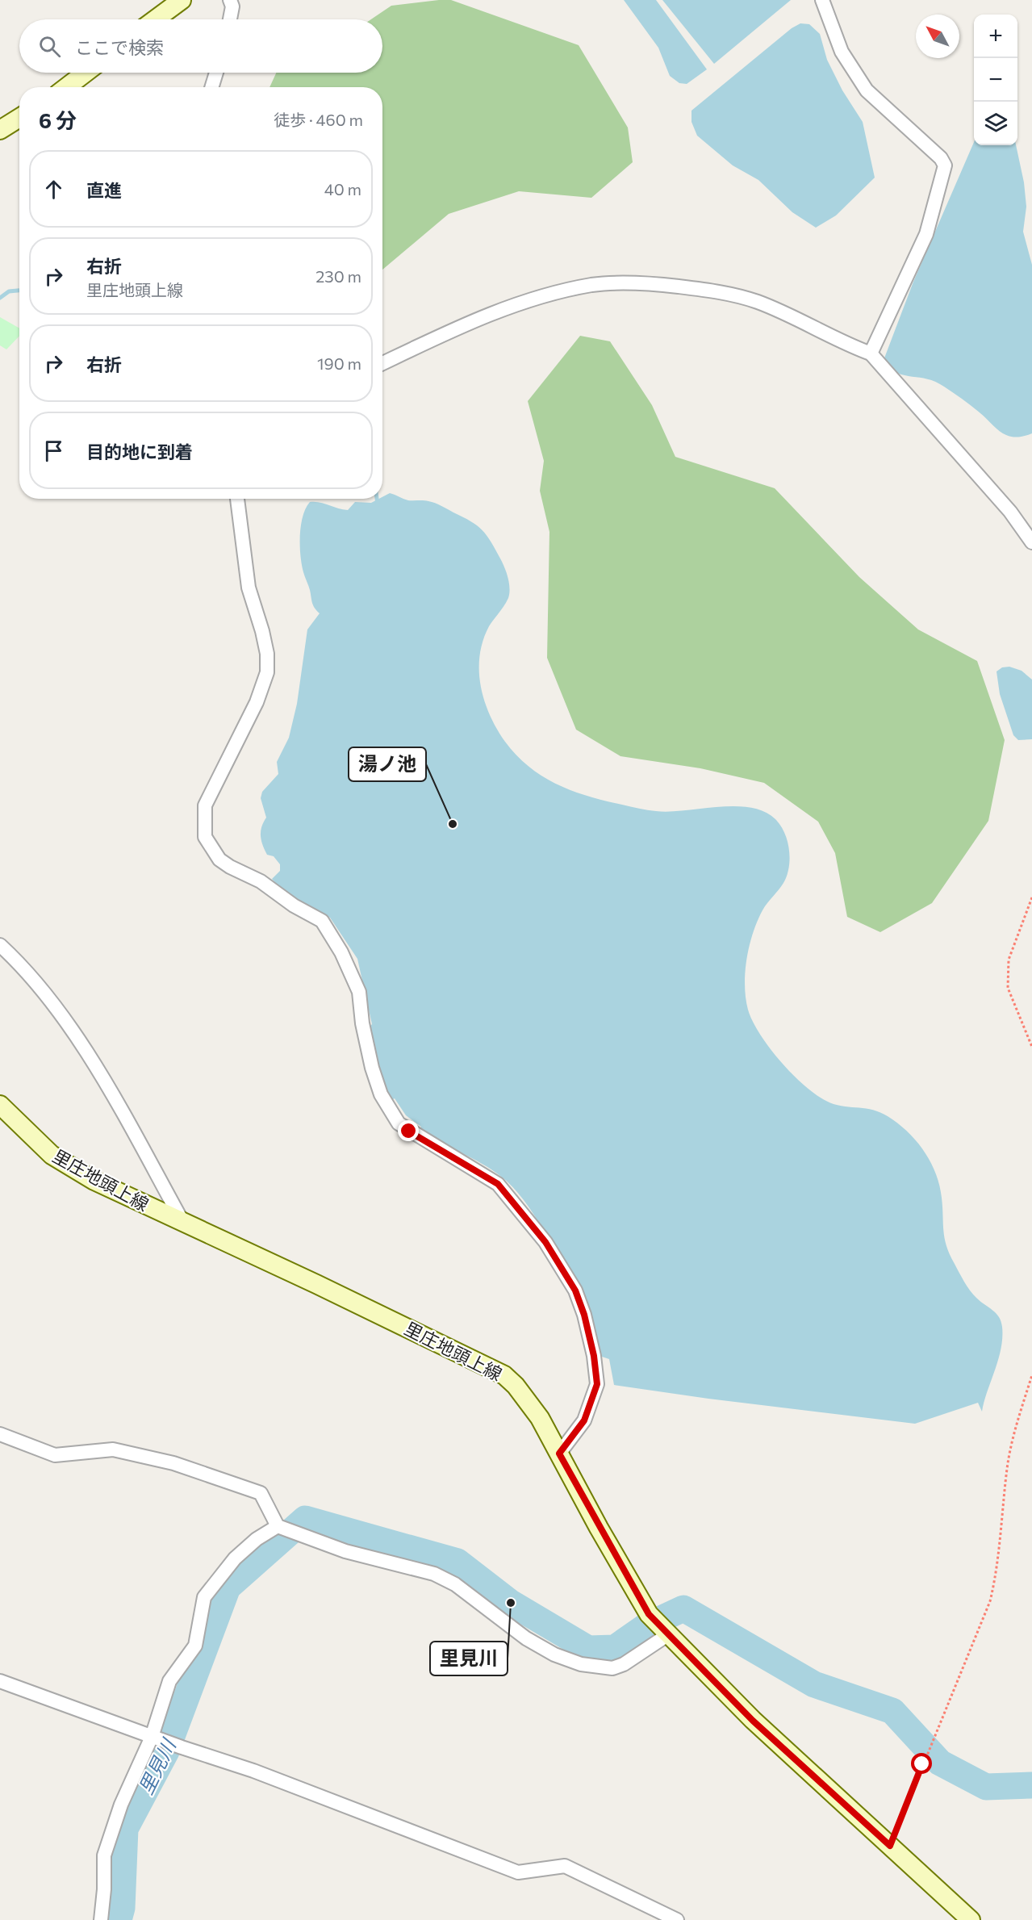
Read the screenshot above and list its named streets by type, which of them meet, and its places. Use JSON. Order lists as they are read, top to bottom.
{
  "streets": {
    "main road": ["里庄地頭上線"]
  },
  "water": ["里見川"],
  "places": ["湯ノ池", "里見川"],
  "north": "top left",
  "page": {
    "map_buttons": ["+", "−"],
    "search": "ここで検索",
    "heading": ["6 分", "徒歩 · 460 m"],
    "list": [
      ["直進", "40 m"],
      ["右折", "里庄地頭上線", "230 m"],
      ["右折", "190 m"],
      "目的地に到着"
    ]
  }
}
